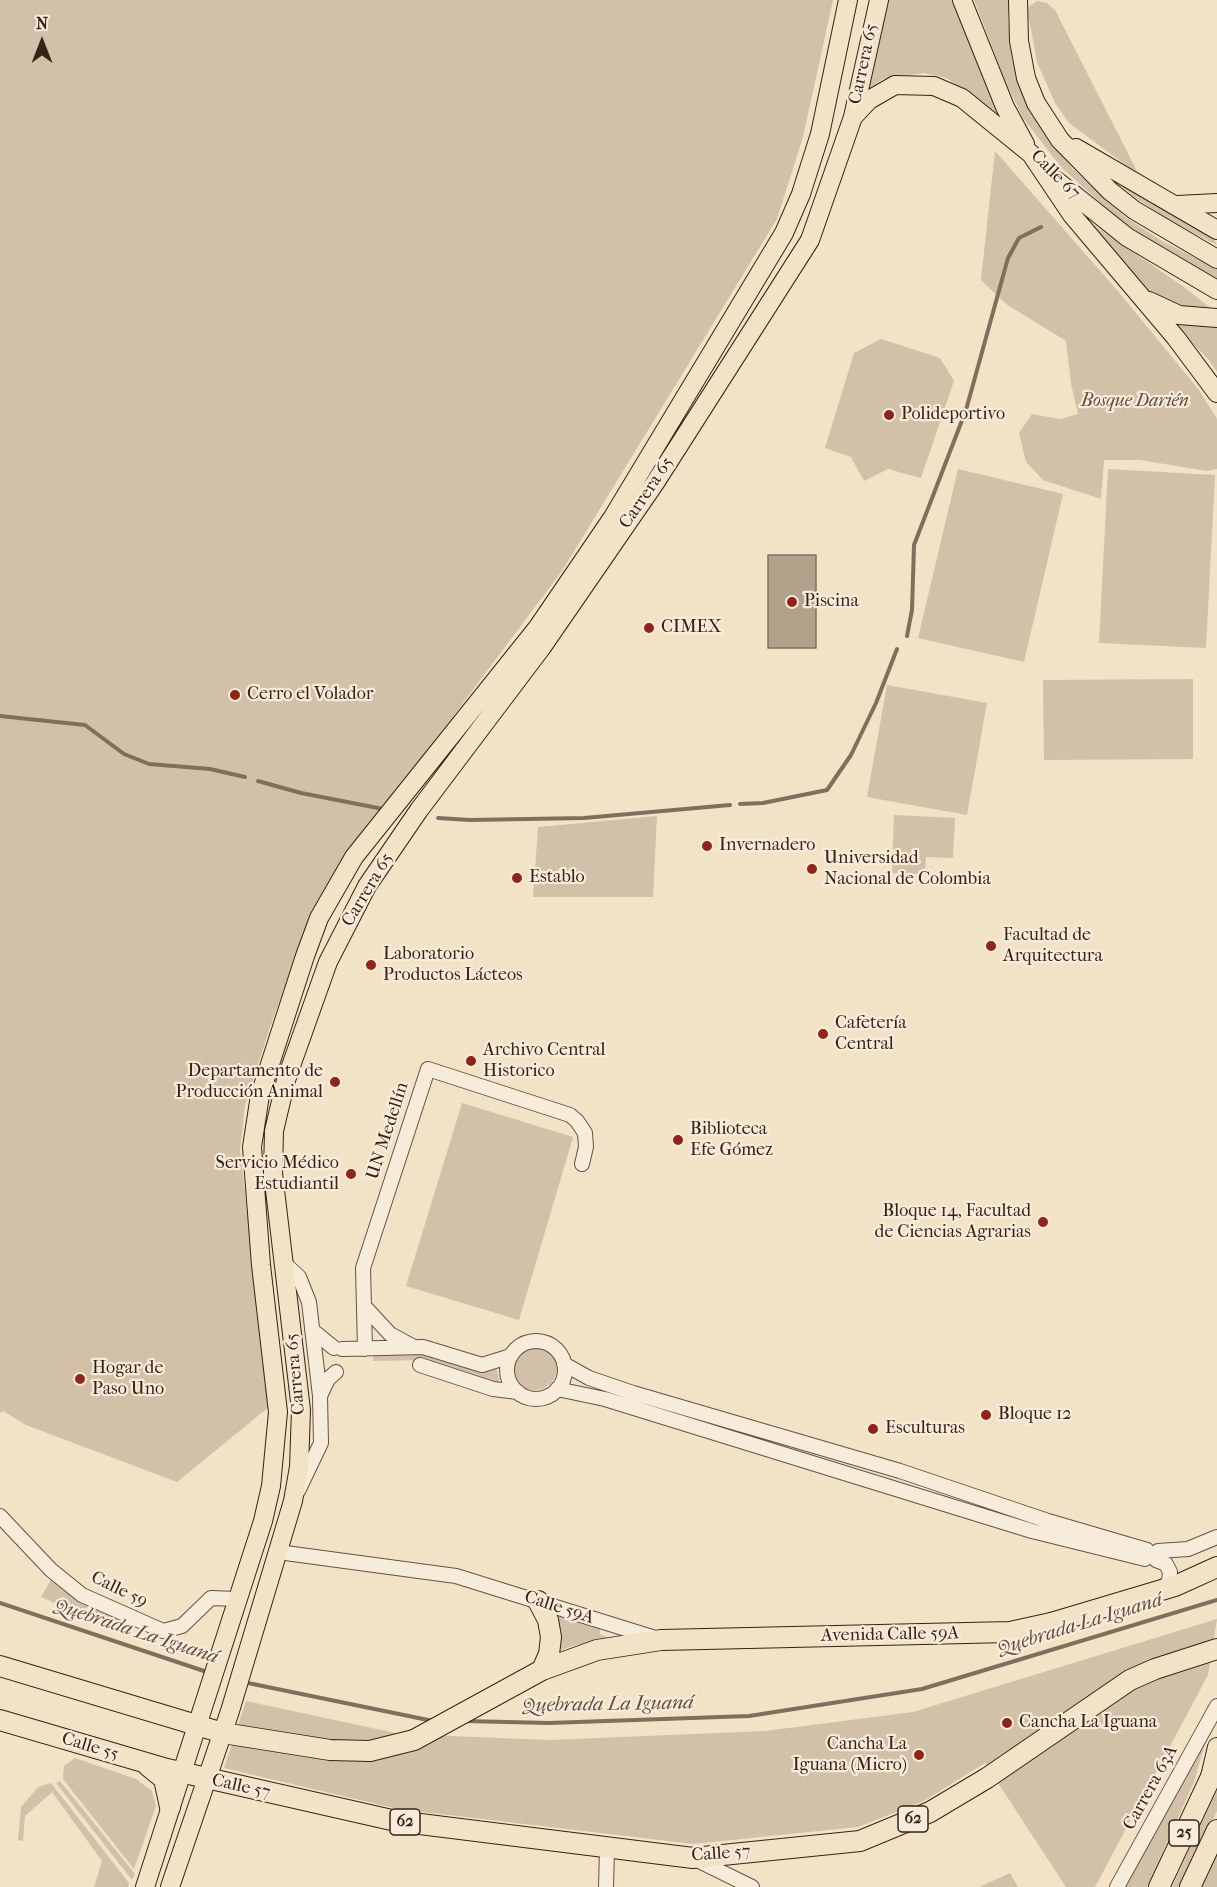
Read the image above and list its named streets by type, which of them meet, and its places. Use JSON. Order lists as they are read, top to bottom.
{
  "streets": {
    "highway": [
      "Calle 59A",
      "Avenida Calle 59A",
      "Calle 55",
      "Calle 57",
      "62",
      "25"
    ],
    "main road": ["Carrera 65", "Calle 67"],
    "street": ["UN Medellín", "Calle 59", "Carrera 63A"]
  },
  "crossings": [
    ["Carrera 65", "Calle 59"],
    ["Carrera 65", "Calle 59A"],
    ["Carrera 65", "Calle 55"],
    ["Carrera 65", "Calle 57"],
    ["Calle 59A", "Avenida Calle 59A"],
    ["Calle 55", "Calle 57"]
  ],
  "water": ["Quebrada La Iguaná"],
  "parks": ["Bosque Darién"],
  "places": [
    "Polideportivo",
    "Piscina",
    "CIMEX",
    "Cerro el Volador",
    "Invernadero",
    "Universidad Nacional de Colombia",
    "Establo",
    "Facultad de Arquitectura",
    "Laboratorio Productos Lácteos",
    "Cafetería Central",
    "Archivo Central Historico",
    "Departamento de Producción Animal",
    "Biblioteca Efe Gómez",
    "Servicio Médico Estudiantil",
    "Bloque 14, Facultad de Ciencias Agrarias",
    "Hogar de Paso Uno",
    "Bloque 12",
    "Esculturas",
    "Cancha La Iguana",
    "Cancha La Iguana (Micro)"
  ],
  "north": "top"
}
